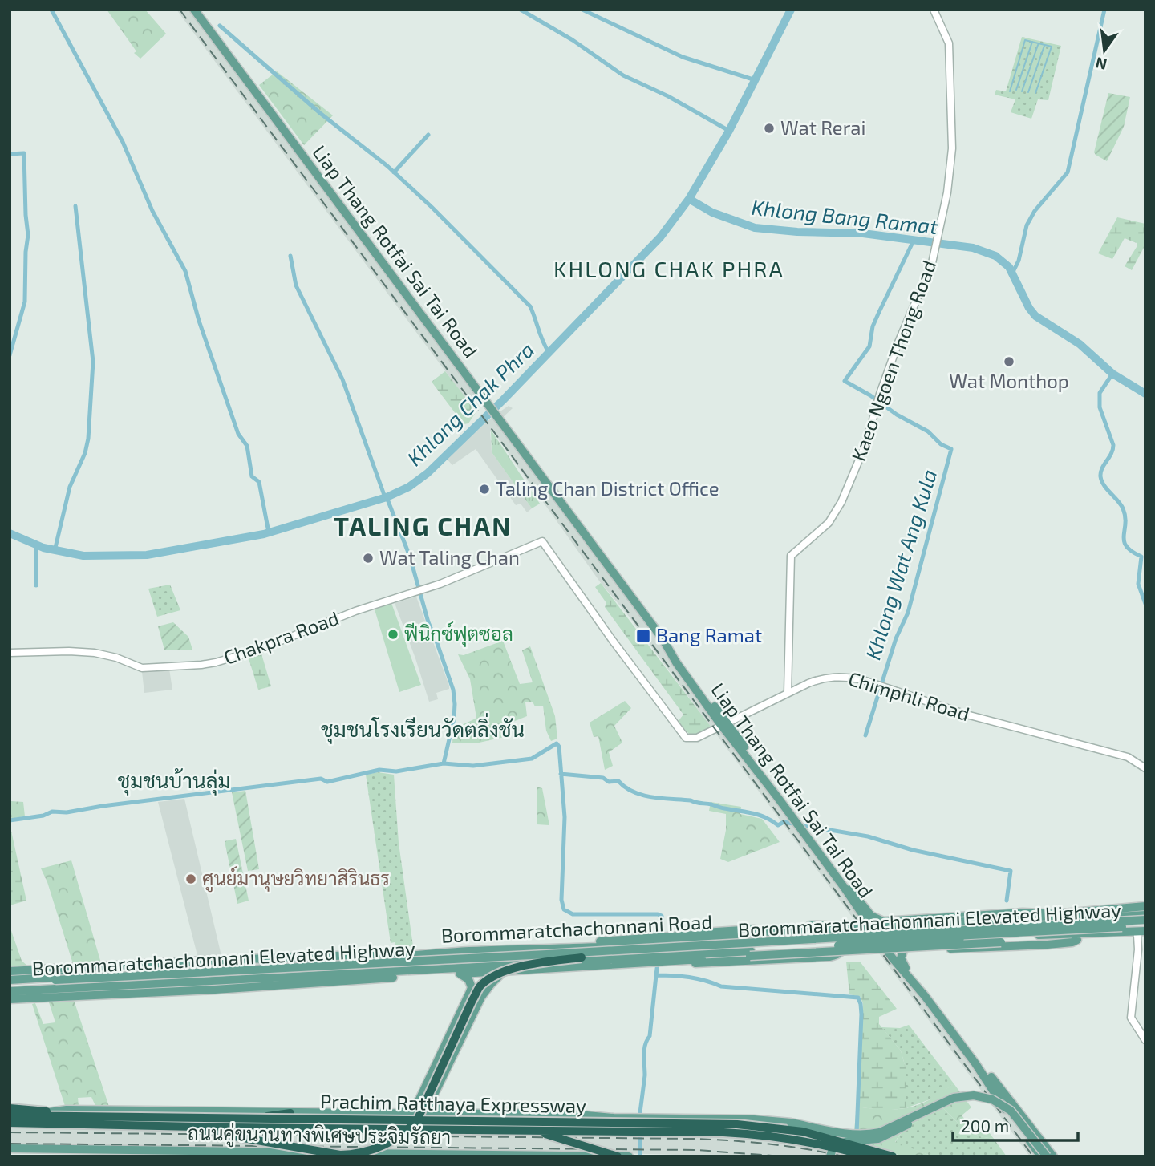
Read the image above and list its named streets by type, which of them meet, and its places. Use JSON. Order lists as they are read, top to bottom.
{
  "streets": {
    "highway": ["Prachim Ratthaya Expressway"],
    "main road": [
      "Liap Thang Rotfai Sai Tai Road",
      "Borommaratchachonnani Elevated Highway",
      "Borommaratchachonnani Road",
      "ถนนคู่ขนานทางพิเศษประจิมรัถยา"
    ],
    "street": ["Kaeo Ngoen Thong Road", "Chakpra Road", "Chimphli Road"]
  },
  "crossings": [
    ["Liap Thang Rotfai Sai Tai Road", "Chimphli Road"],
    ["Kaeo Ngoen Thong Road", "Chimphli Road"],
    ["Chakpra Road", "Chimphli Road"],
    ["Borommaratchachonnani Elevated Highway", "Borommaratchachonnani Road"],
    ["Prachim Ratthaya Expressway", "ถนนคู่ขนานทางพิเศษประจิมรัถยา"]
  ],
  "districts": [
    "KHLONG CHAK PHRA",
    "TALING CHAN",
    "ชุมชนโรงเรียนวัดตลิ่งชัน",
    "ชุมชนบ้านลุ่ม"
  ],
  "water": ["Khlong Bang Ramat", "Khlong Chak Phra", "Khlong Wat Ang Kula"],
  "places": {
    "other": [
      "Wat Rerai",
      "Wat Monthop",
      "Taling Chan District Office",
      "Wat Taling Chan",
      "ฟีนิกซ์ฟุตซอล",
      "ศูนย์มานุษยวิทยาสิรินธร"
    ],
    "transit": ["Bang Ramat"]
  },
  "scale_bar": "200 m",
  "north": "bottom"
}
